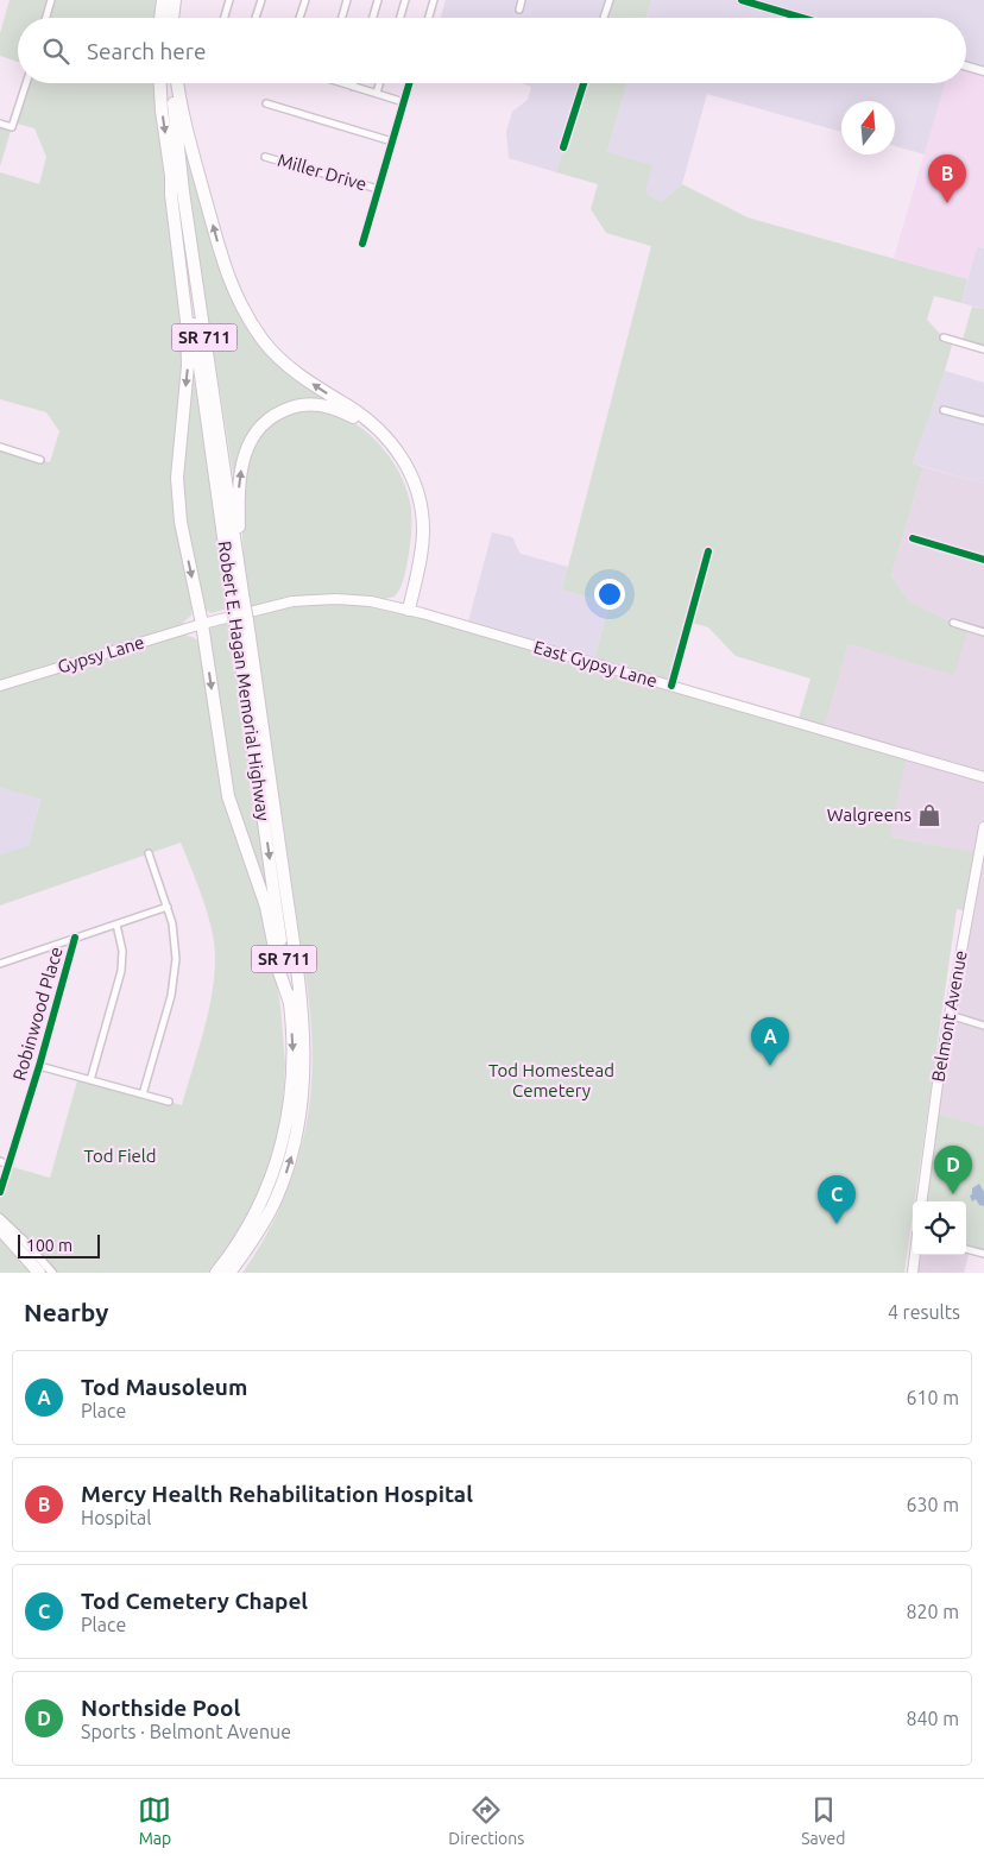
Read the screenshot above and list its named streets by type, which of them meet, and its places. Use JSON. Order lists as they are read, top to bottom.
{
  "streets": {
    "highway": ["SR 711", "Robert E. Hagan Memorial Highway"],
    "main road": ["Gypsy Lane", "East Gypsy Lane", "Belmont Avenue"],
    "street": ["Miller Drive", "Robinwood Place"]
  },
  "crossings": [
    ["Gypsy Lane", "East Gypsy Lane"]
  ],
  "parks": ["Tod Homestead Cemetery", "Tod Field"],
  "places": {
    "shop": ["Walgreens"]
  },
  "scale_bar": "100 m",
  "north": "top",
  "page": {
    "search": "Search here",
    "pins": [
      "B",
      "A",
      "D",
      "C"
    ],
    "scale": "100 m",
    "heading": ["Nearby", "4 results"],
    "list": [
      {
        "mark": "A",
        "name": "Tod Mausoleum",
        "note": "Place",
        "value": "610 m"
      },
      {
        "mark": "B",
        "name": "Mercy Health Rehabilitation Hospital",
        "note": "Hospital",
        "value": "630 m"
      },
      {
        "mark": "C",
        "name": "Tod Cemetery Chapel",
        "note": "Place",
        "value": "820 m"
      },
      {
        "mark": "D",
        "name": "Northside Pool",
        "note": "Sports · Belmont Avenue",
        "value": "840 m"
      }
    ],
    "nav": ["Map", "Directions", "Saved"]
  }
}
